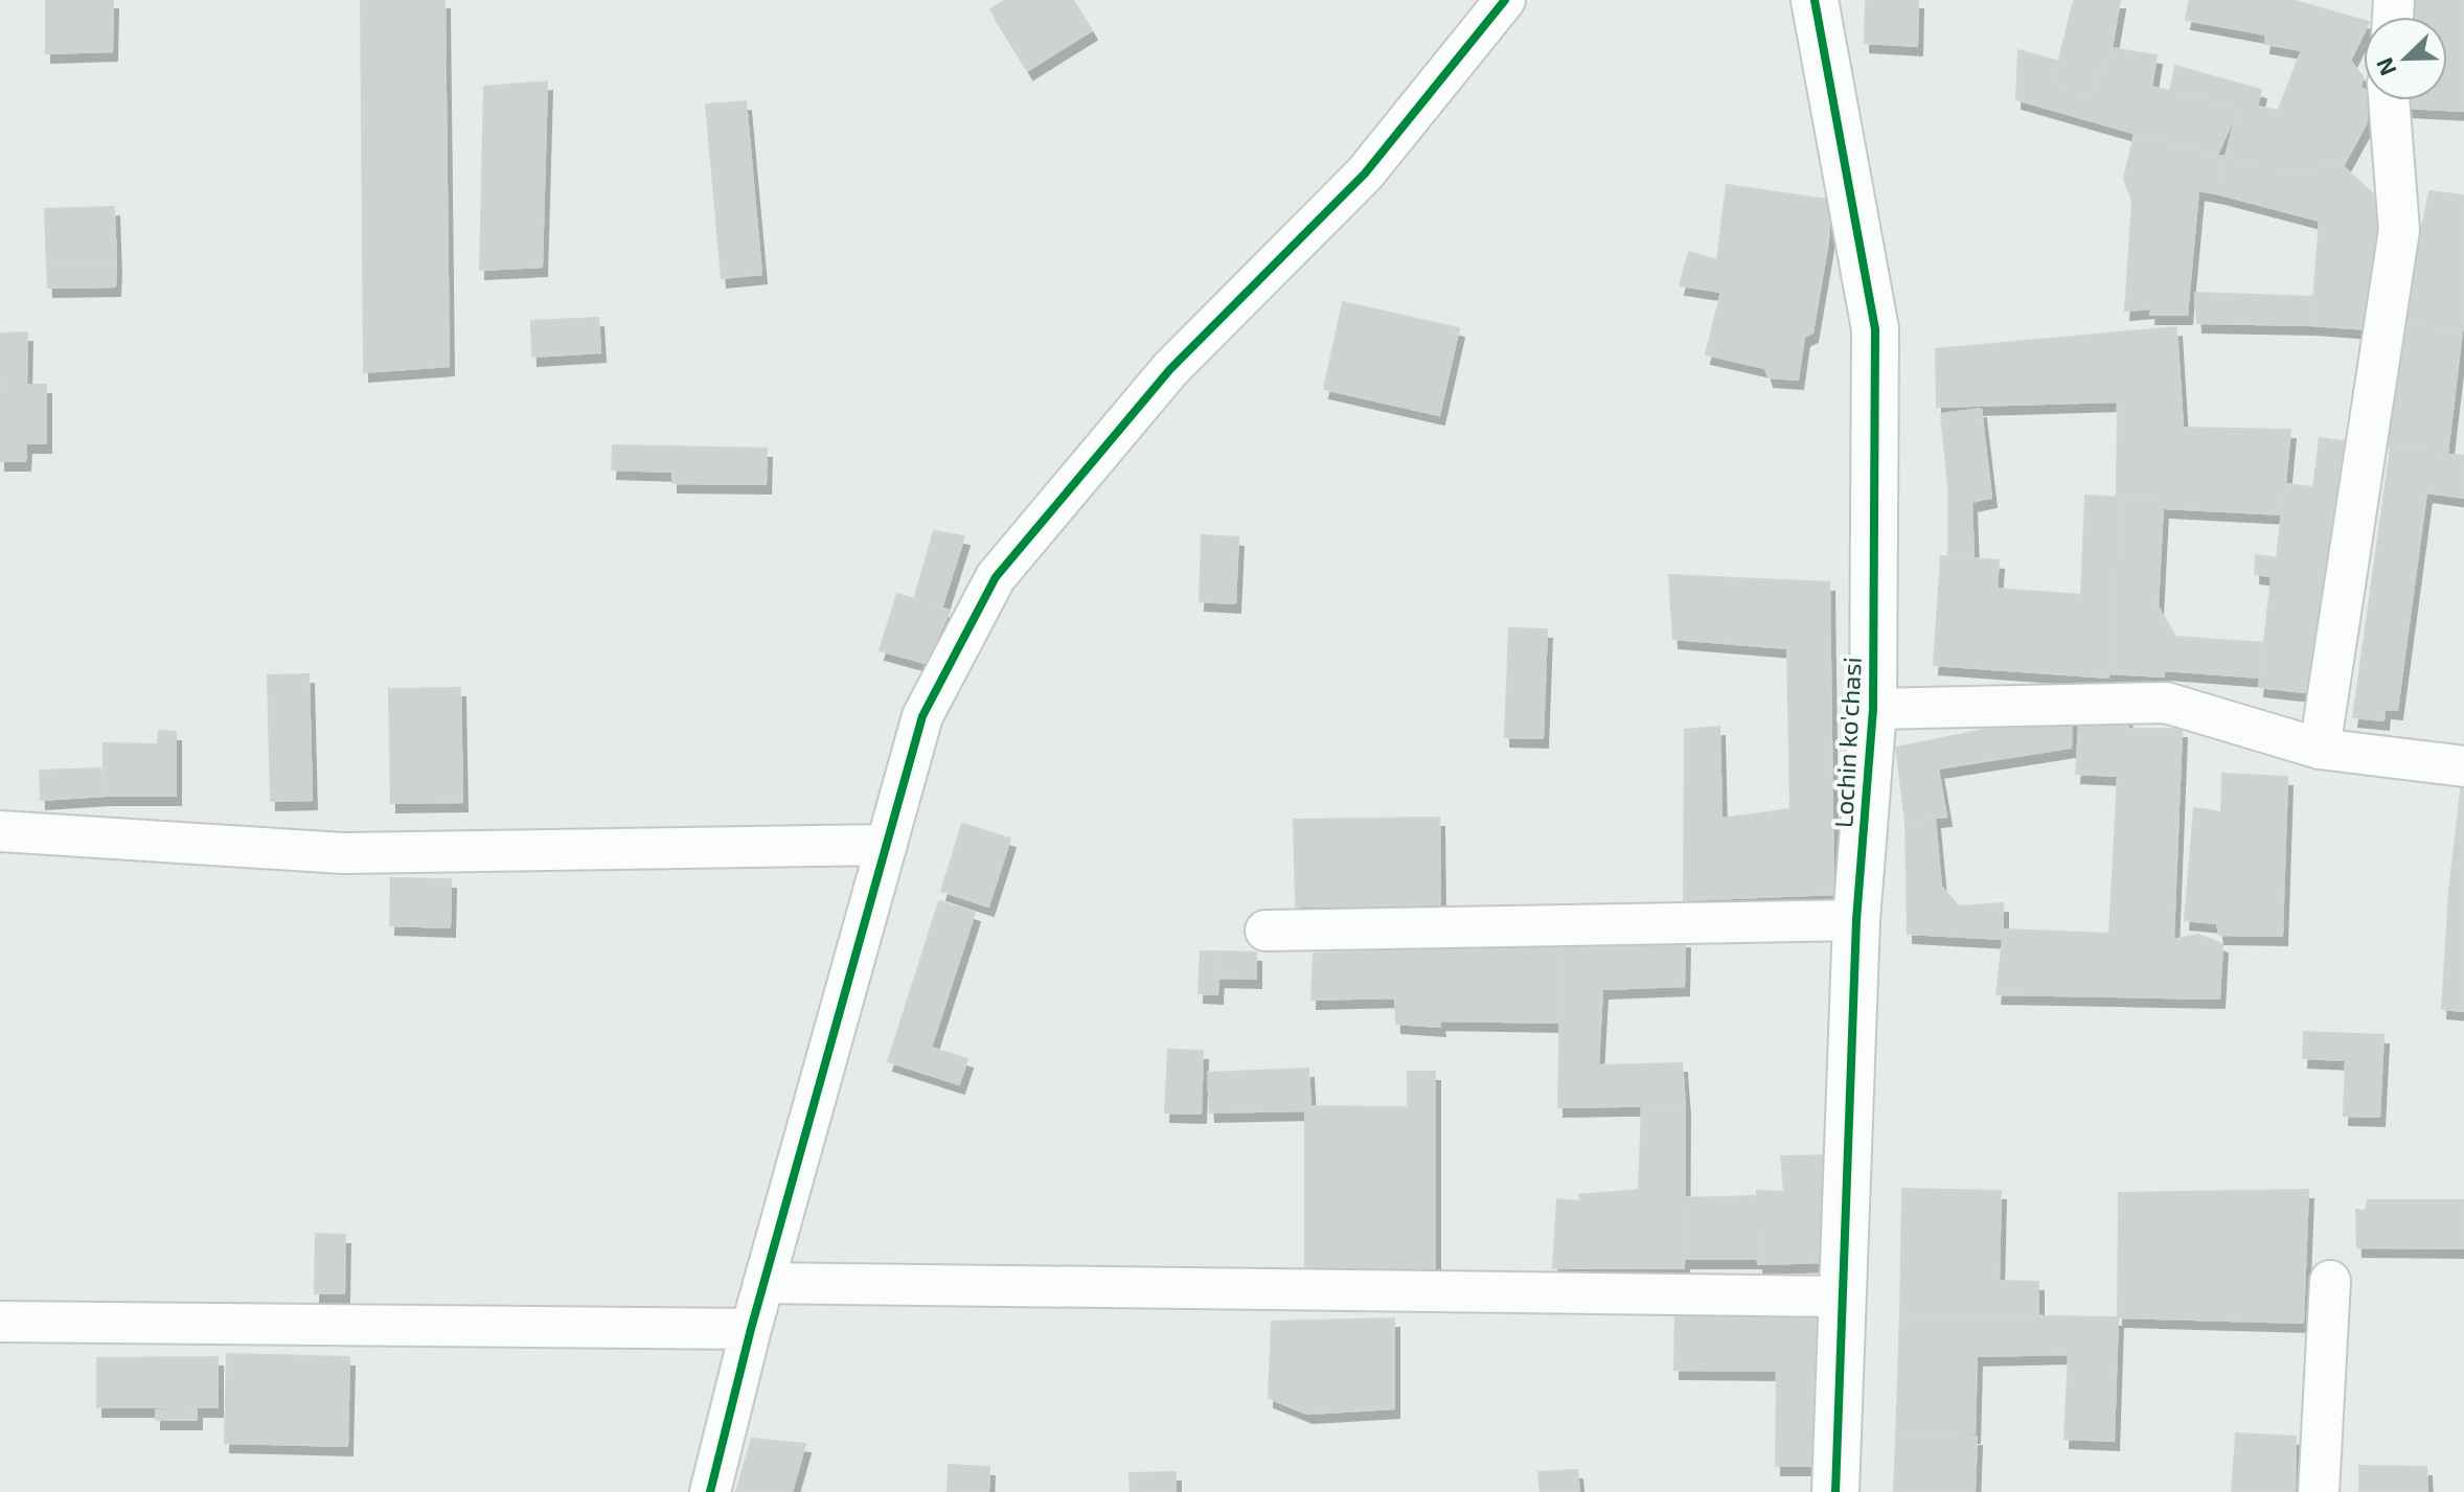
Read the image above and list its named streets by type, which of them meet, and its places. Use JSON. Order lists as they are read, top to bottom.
{
  "streets": {
    "street": ["Lochin ko'chasi"]
  },
  "north": "bottom left"
}
